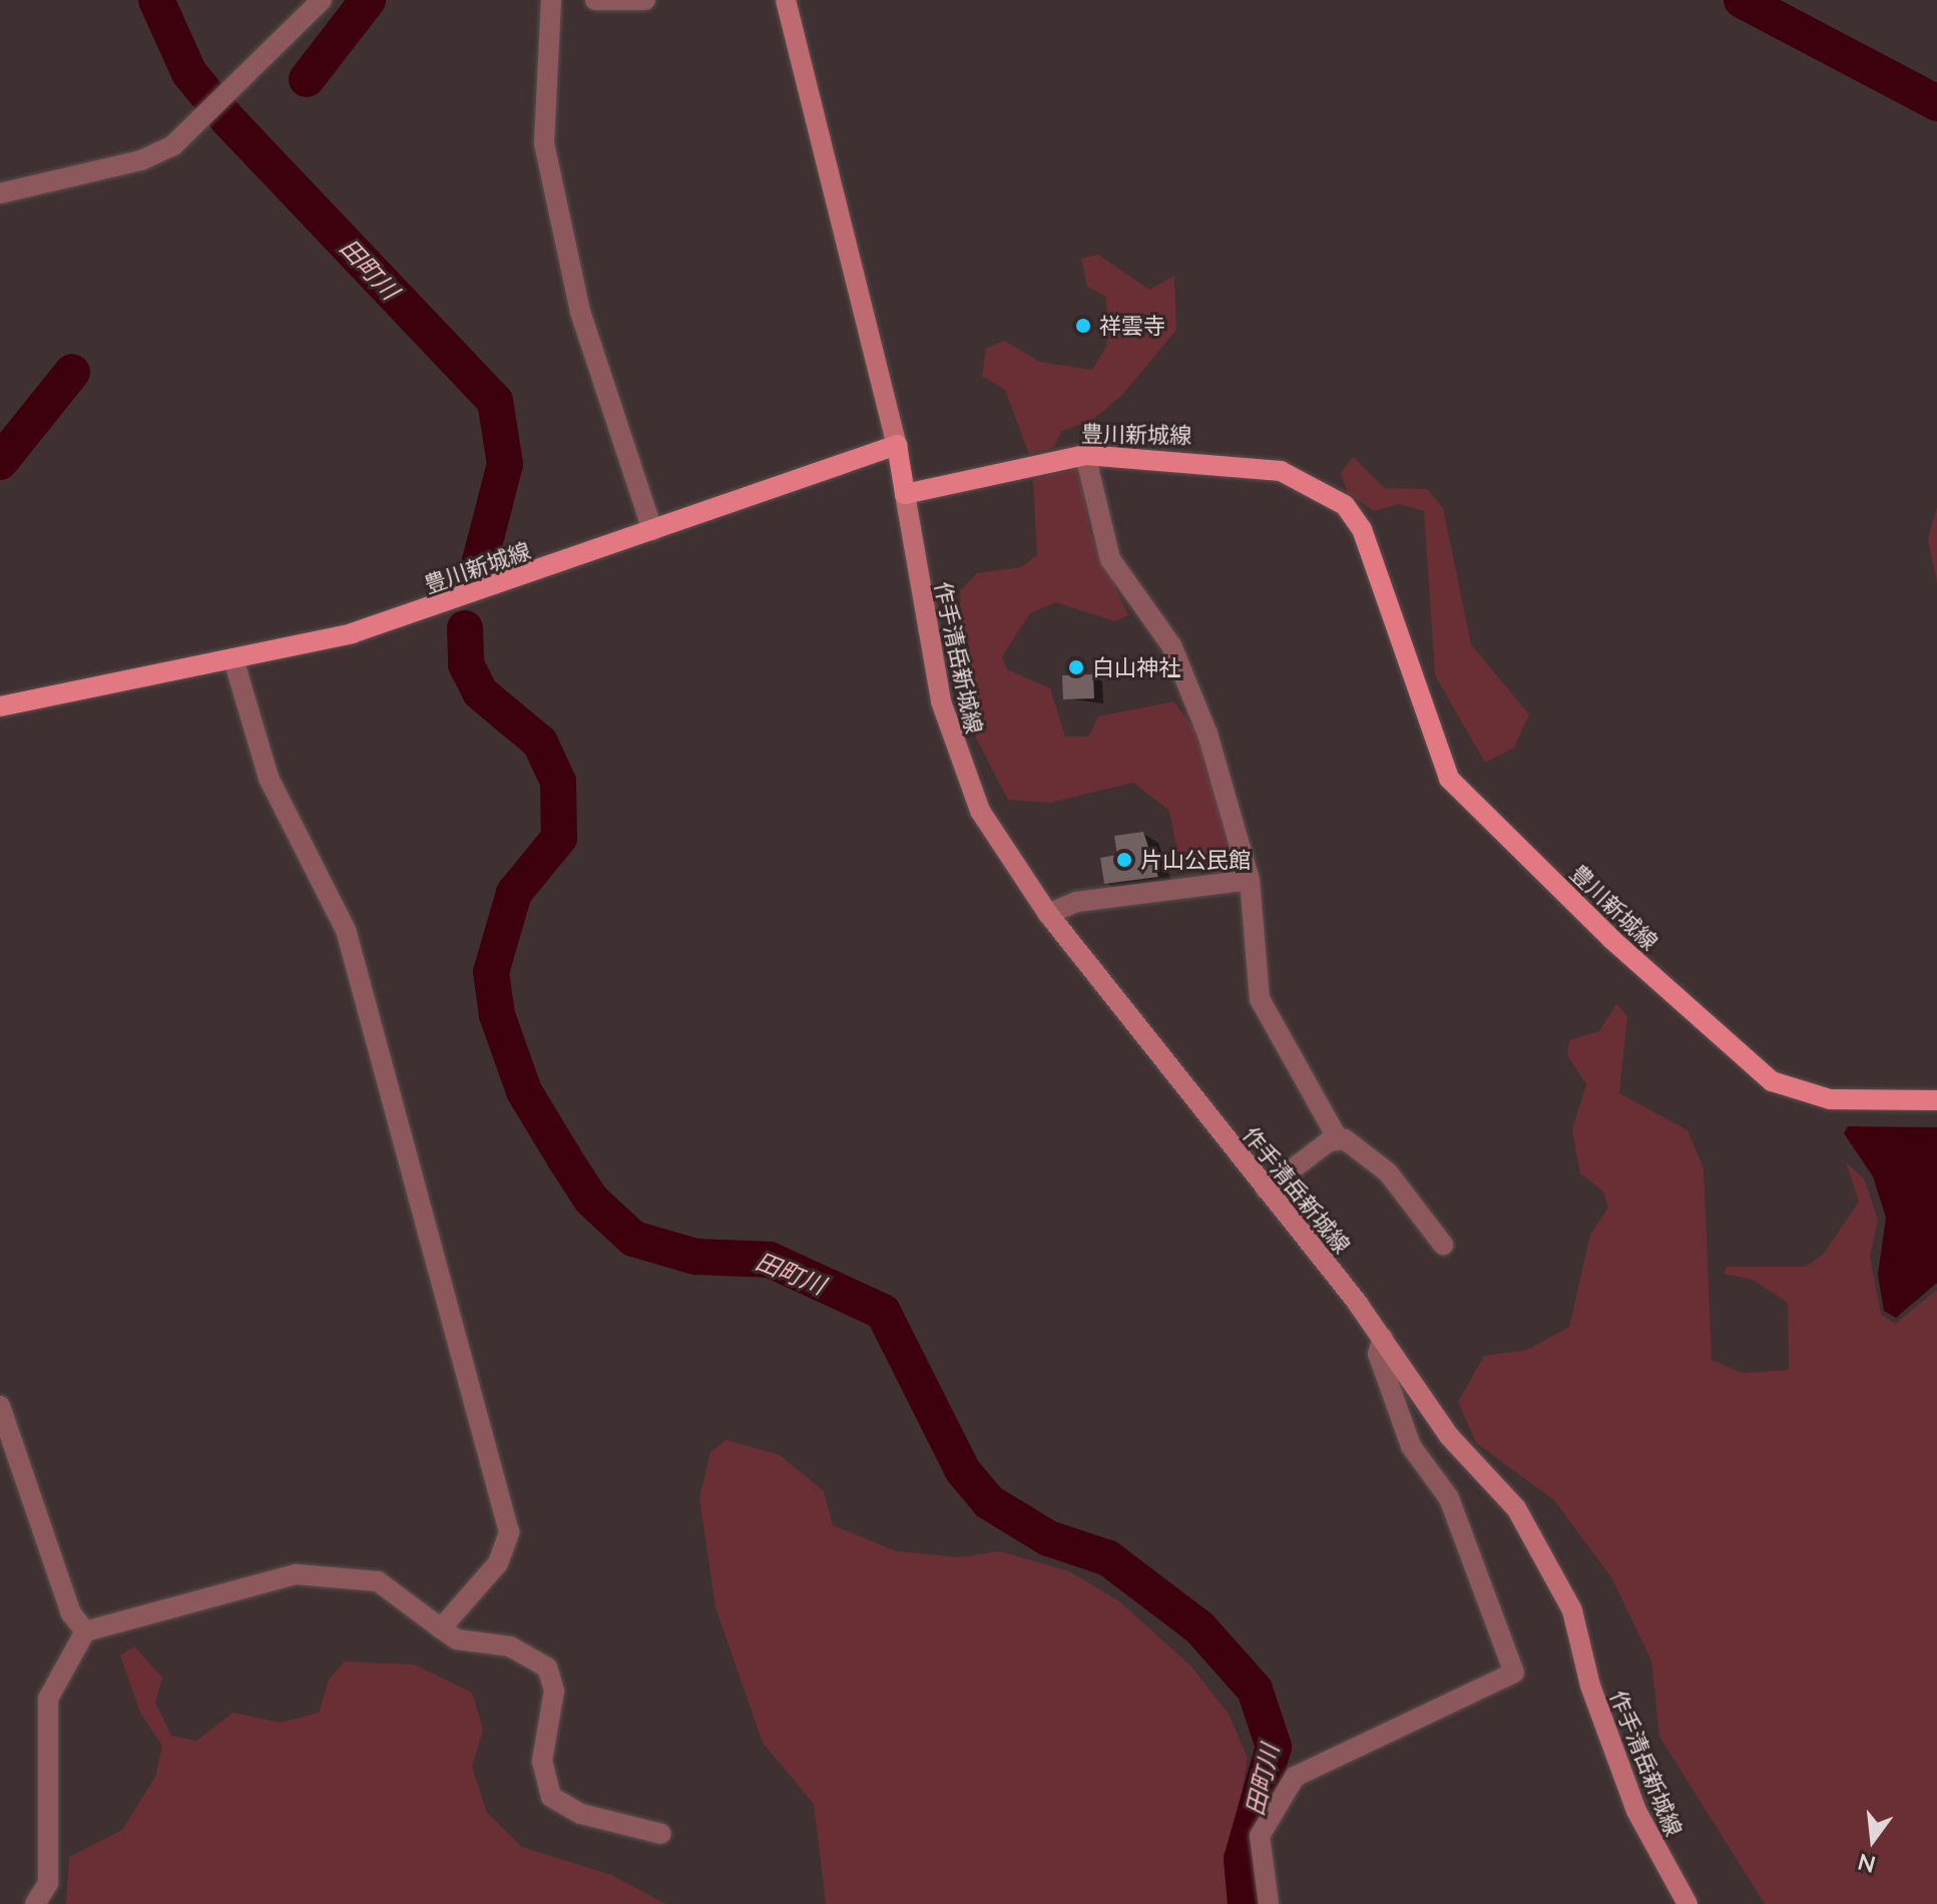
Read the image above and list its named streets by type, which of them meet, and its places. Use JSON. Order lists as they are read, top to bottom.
{
  "streets": {
    "main road": ["豊川新城線", "作手清岳新城線"]
  },
  "crossings": [
    ["豊川新城線", "作手清岳新城線"]
  ],
  "water": ["田町川"],
  "places": ["祥雲寺", "白山神社", "片山公民館"],
  "north": "bottom"
}
